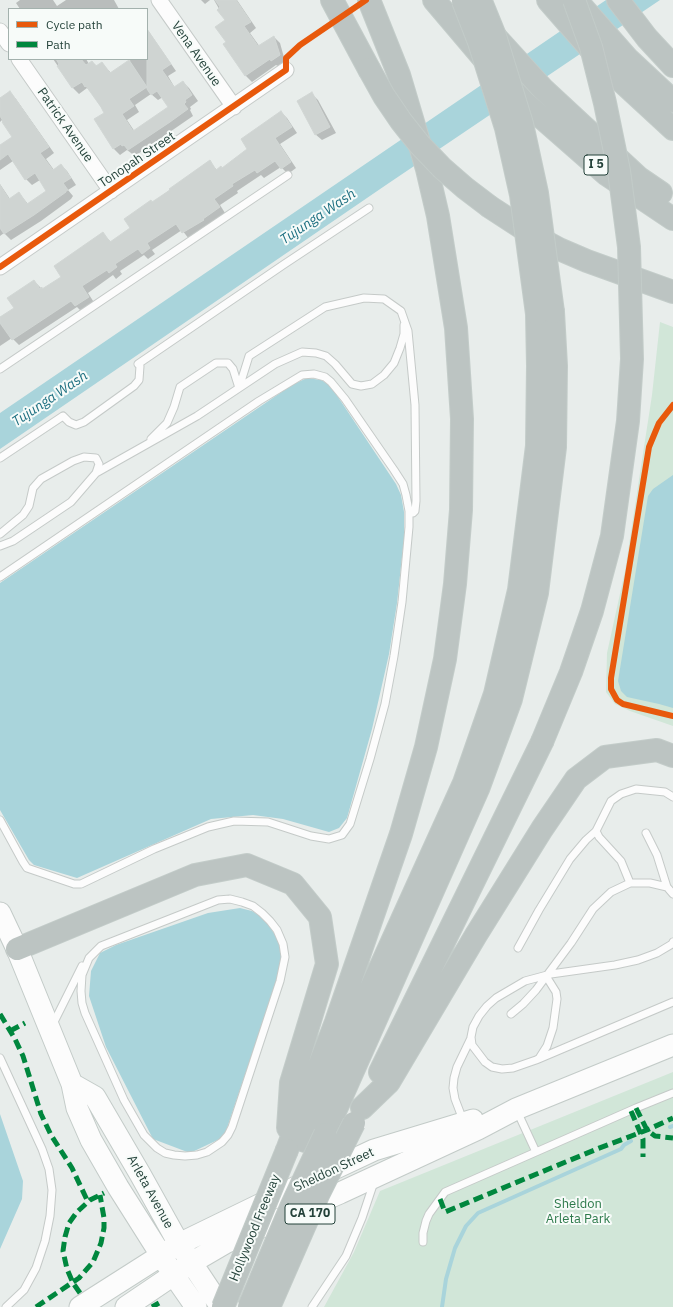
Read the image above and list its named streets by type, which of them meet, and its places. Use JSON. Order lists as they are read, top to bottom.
{
  "streets": {
    "highway": ["I 5", "CA 170", "Hollywood Freeway"],
    "main road": ["Sheldon Street", "Arleta Avenue"],
    "street": ["Vena Avenue", "Patrick Avenue", "Tonopah Street"]
  },
  "crossings": [
    ["Vena Avenue", "Tonopah Street"],
    ["Patrick Avenue", "Tonopah Street"],
    ["Sheldon Street", "Arleta Avenue"],
    ["Arleta Avenue", "Hollywood Freeway"]
  ],
  "water": ["Tujunga Wash"],
  "parks": ["Sheldon Arleta Park"],
  "legend": ["Cycle path", "Path"]
}
